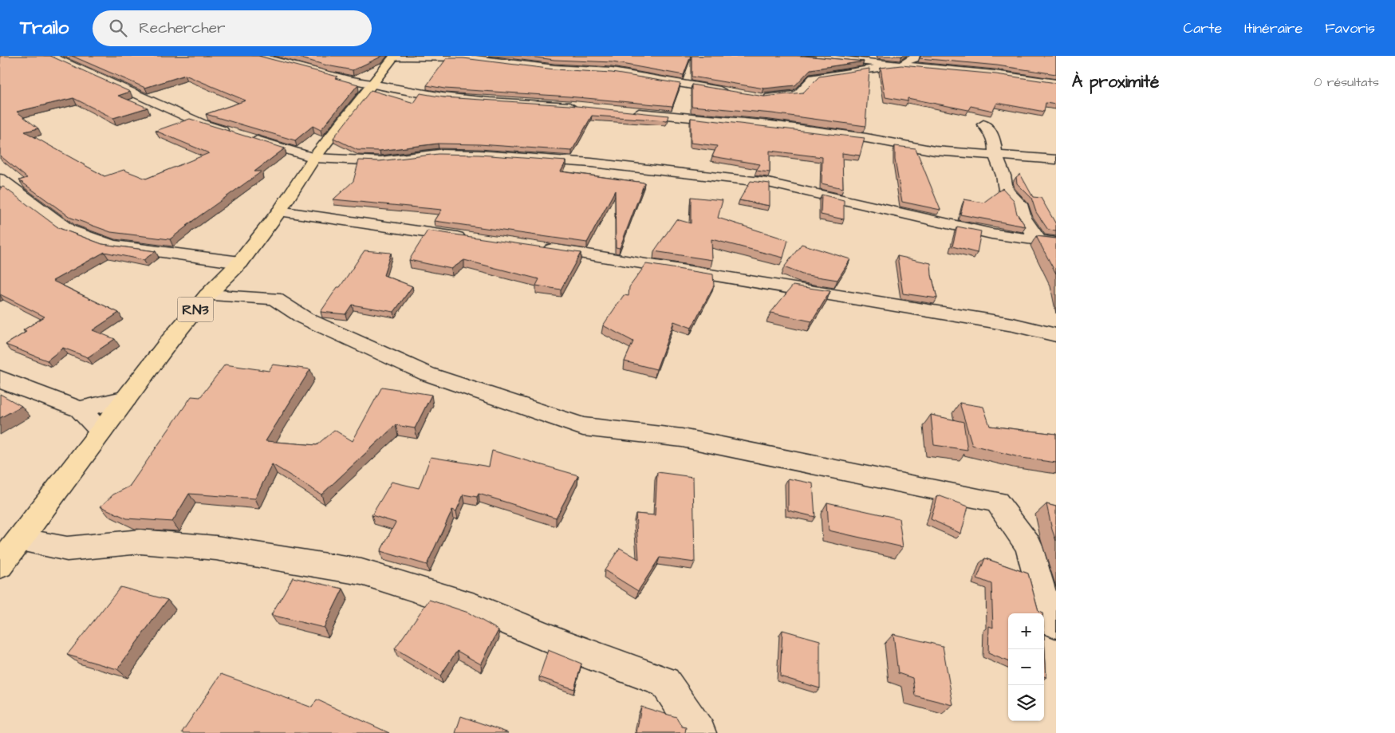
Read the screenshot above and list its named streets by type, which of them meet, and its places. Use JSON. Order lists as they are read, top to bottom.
{
  "streets": {
    "highway": ["RN3"]
  },
  "page": {
    "header": "Trailo",
    "search": "Rechercher",
    "nav": ["Carte", "Itinéraire", "Favoris"],
    "heading": ["À proximité", "0 résultats"],
    "map_buttons": ["+", "−"]
  }
}
